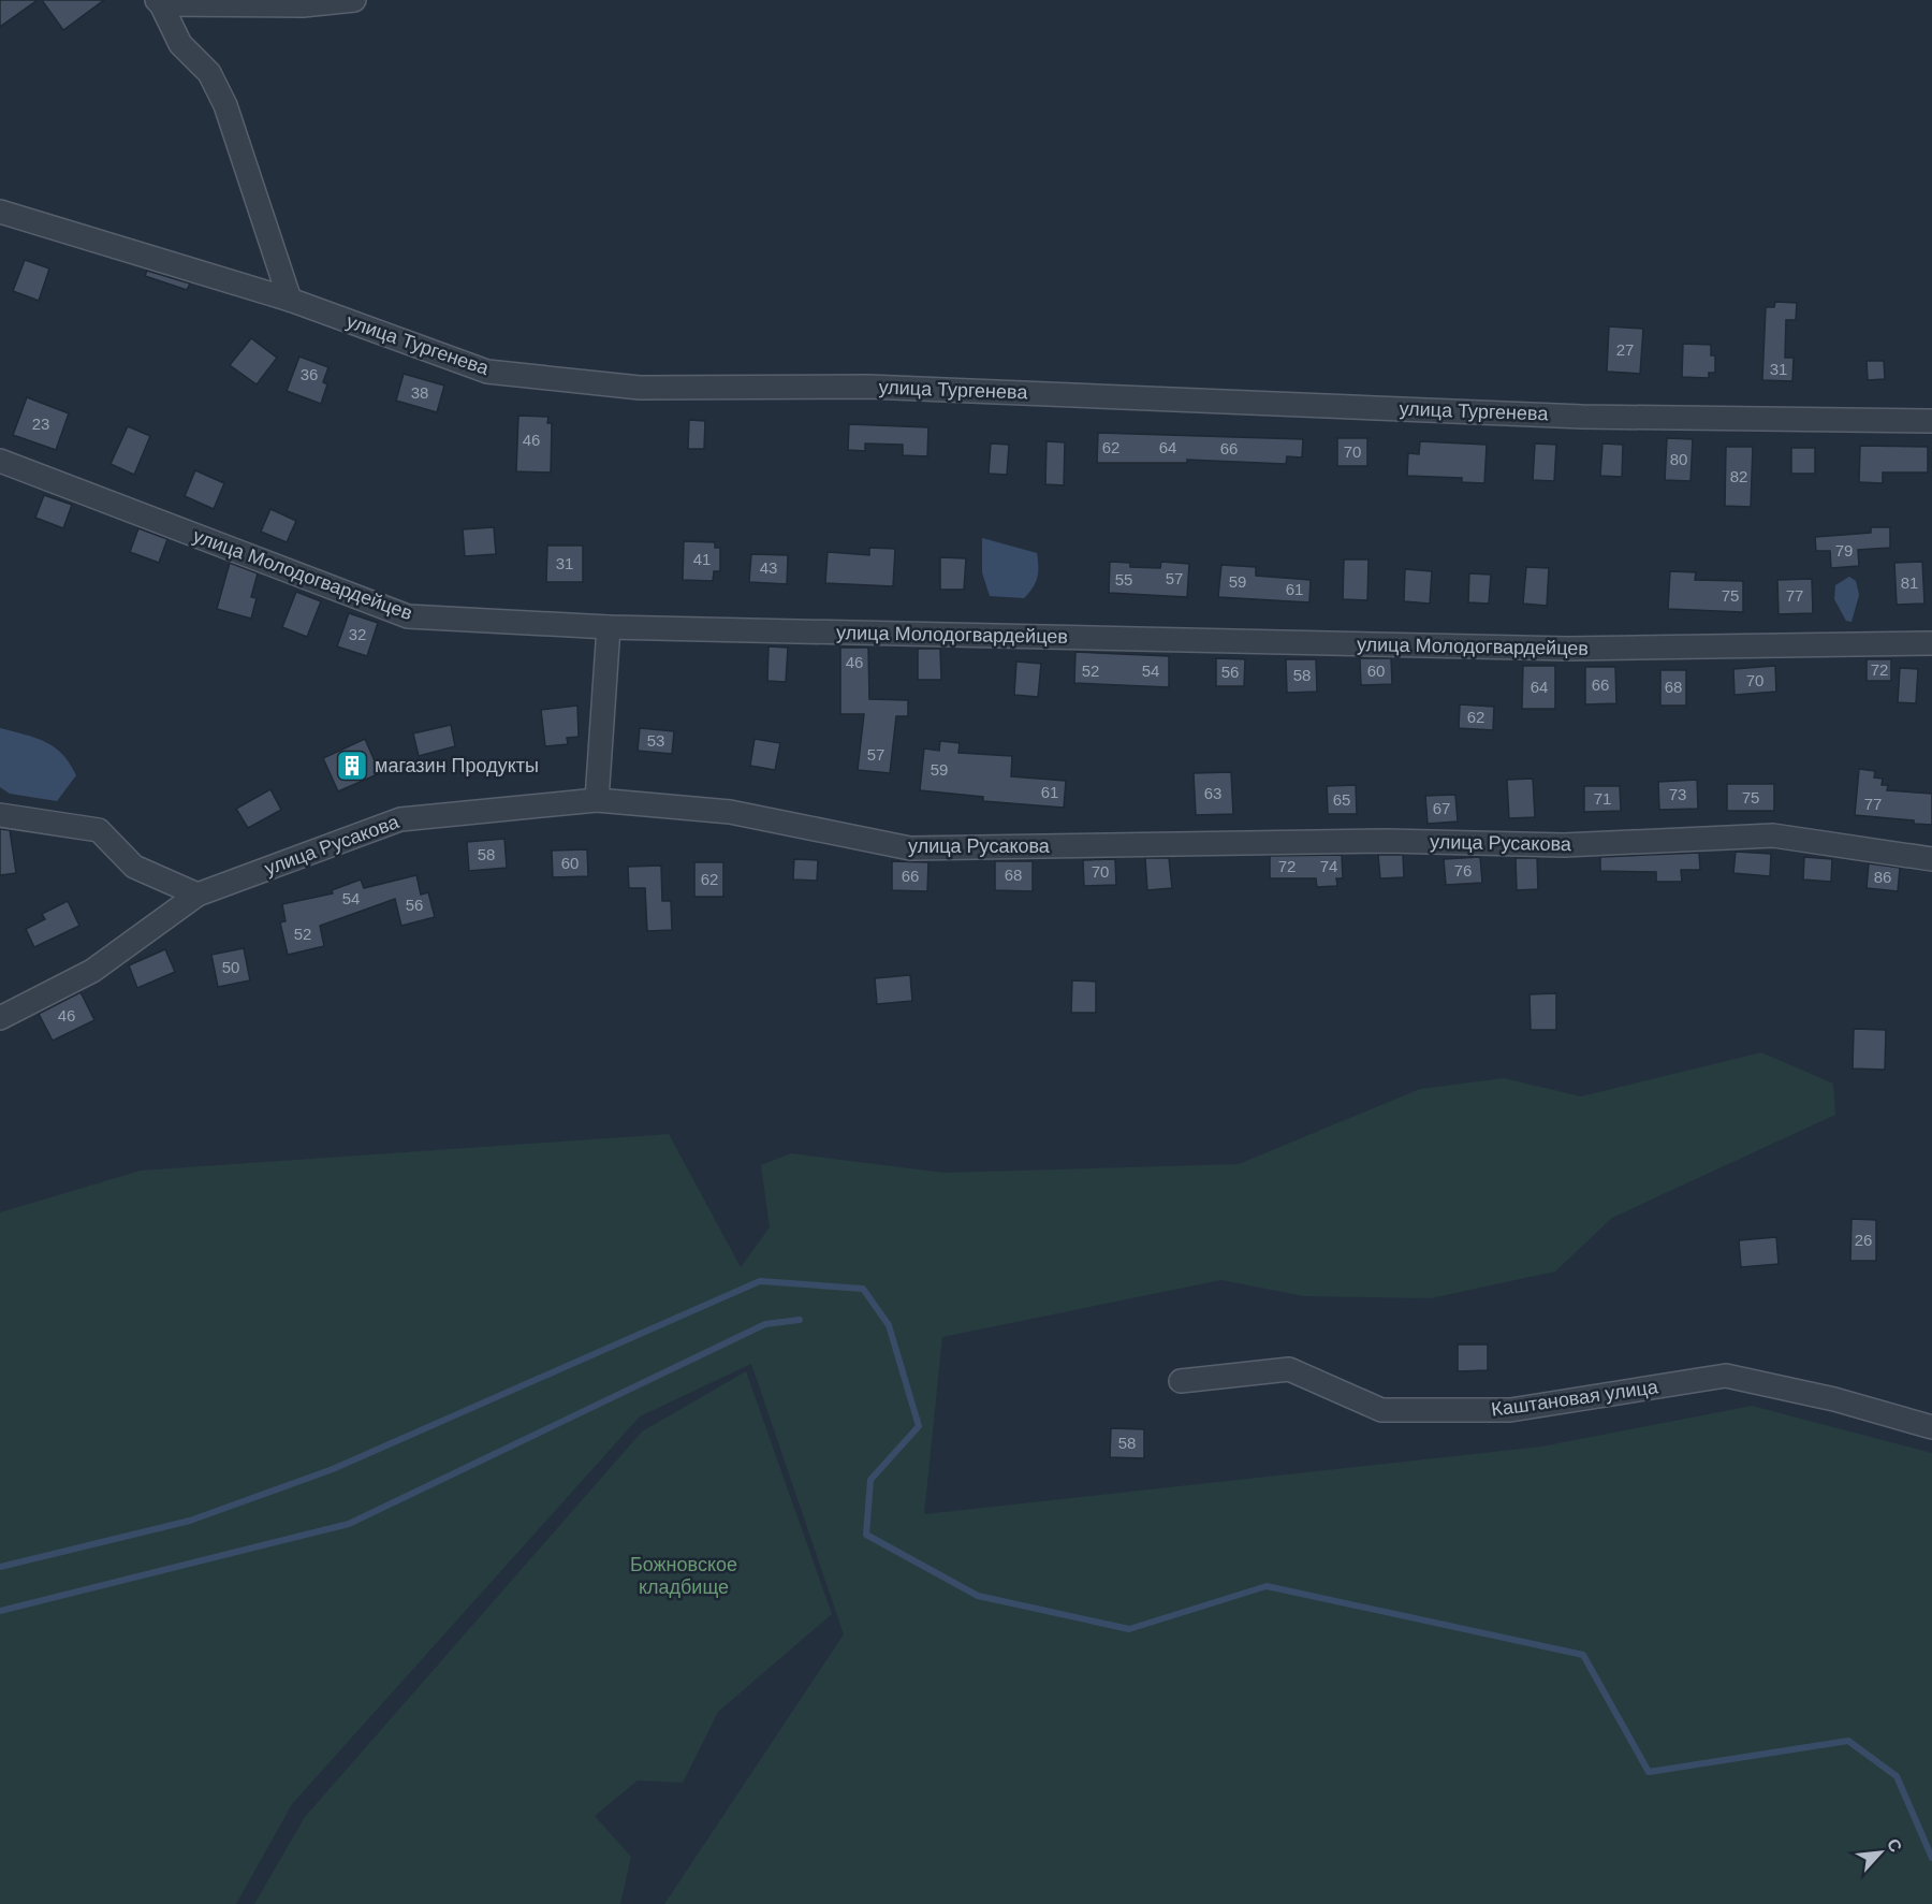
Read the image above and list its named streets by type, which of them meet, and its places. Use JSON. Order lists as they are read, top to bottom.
{
  "streets": {
    "street": [
      "улица Тургенева",
      "улица Молодогвардейцев",
      "улица Русакова",
      "Каштановая улица"
    ]
  },
  "parks": ["Божновское кладбище"],
  "places": {
    "building": ["магазин Продукты"]
  },
  "house_numbers": [
    "27",
    "31",
    "36",
    "38",
    "23",
    "46",
    "62",
    "64",
    "66",
    "70",
    "80",
    "82",
    "79",
    "41",
    "31",
    "43",
    "57",
    "55",
    "59",
    "81",
    "61",
    "75",
    "77",
    "32",
    "46",
    "72",
    "52",
    "54",
    "60",
    "56",
    "58",
    "70",
    "66",
    "64",
    "68",
    "62",
    "53",
    "57",
    "59",
    "61",
    "63",
    "73",
    "75",
    "71",
    "65",
    "77",
    "67",
    "58",
    "60",
    "72",
    "74",
    "76",
    "70",
    "68",
    "66",
    "86",
    "62",
    "54",
    "56",
    "52",
    "50",
    "46",
    "26",
    "58"
  ],
  "north": "top right"
}
